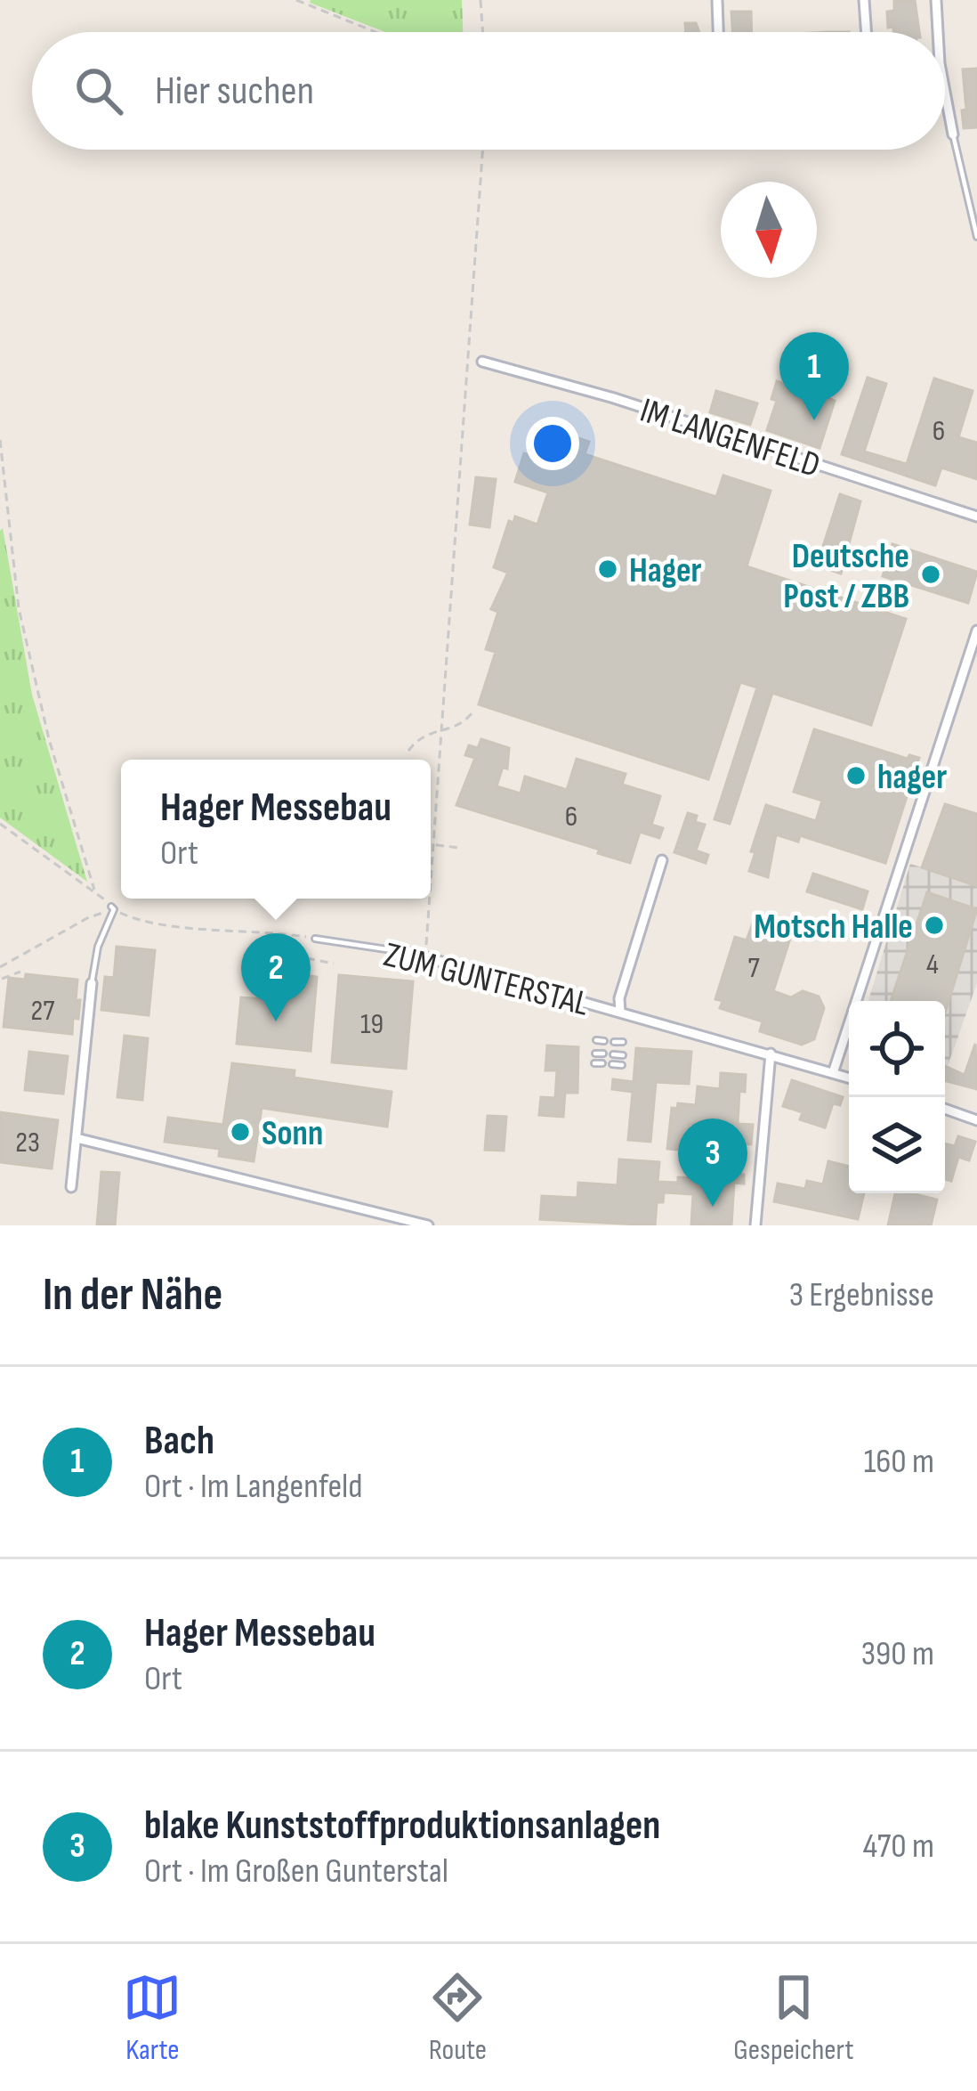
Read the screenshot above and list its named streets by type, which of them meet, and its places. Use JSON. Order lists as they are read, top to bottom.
{
  "streets": {
    "street": ["IM LANGENFELD", "ZUM GUNTERSTAL"]
  },
  "places": [
    "Hager",
    "Deutsche Post / ZBB",
    "hager",
    "Motsch Halle",
    "Sonn"
  ],
  "house_numbers": [
    "6",
    "6",
    "4",
    "7",
    "27",
    "19",
    "23"
  ],
  "north": "bottom",
  "page": {
    "search": "Hier suchen",
    "pins": ["1", "2", "3"],
    "popup": ["Hager Messebau", "Ort"],
    "heading": ["In der Nähe", "3 Ergebnisse"],
    "list": [
      {
        "mark": "1",
        "name": "Bach",
        "note": "Ort · Im Langenfeld",
        "value": "160 m"
      },
      {
        "mark": "2",
        "name": "Hager Messebau",
        "note": "Ort",
        "value": "390 m"
      },
      {
        "mark": "3",
        "name": "blake Kunststoffproduktionsanlagen",
        "note": "Ort · Im Großen Gunterstal",
        "value": "470 m"
      }
    ],
    "nav": ["Karte", "Route", "Gespeichert"]
  }
}
